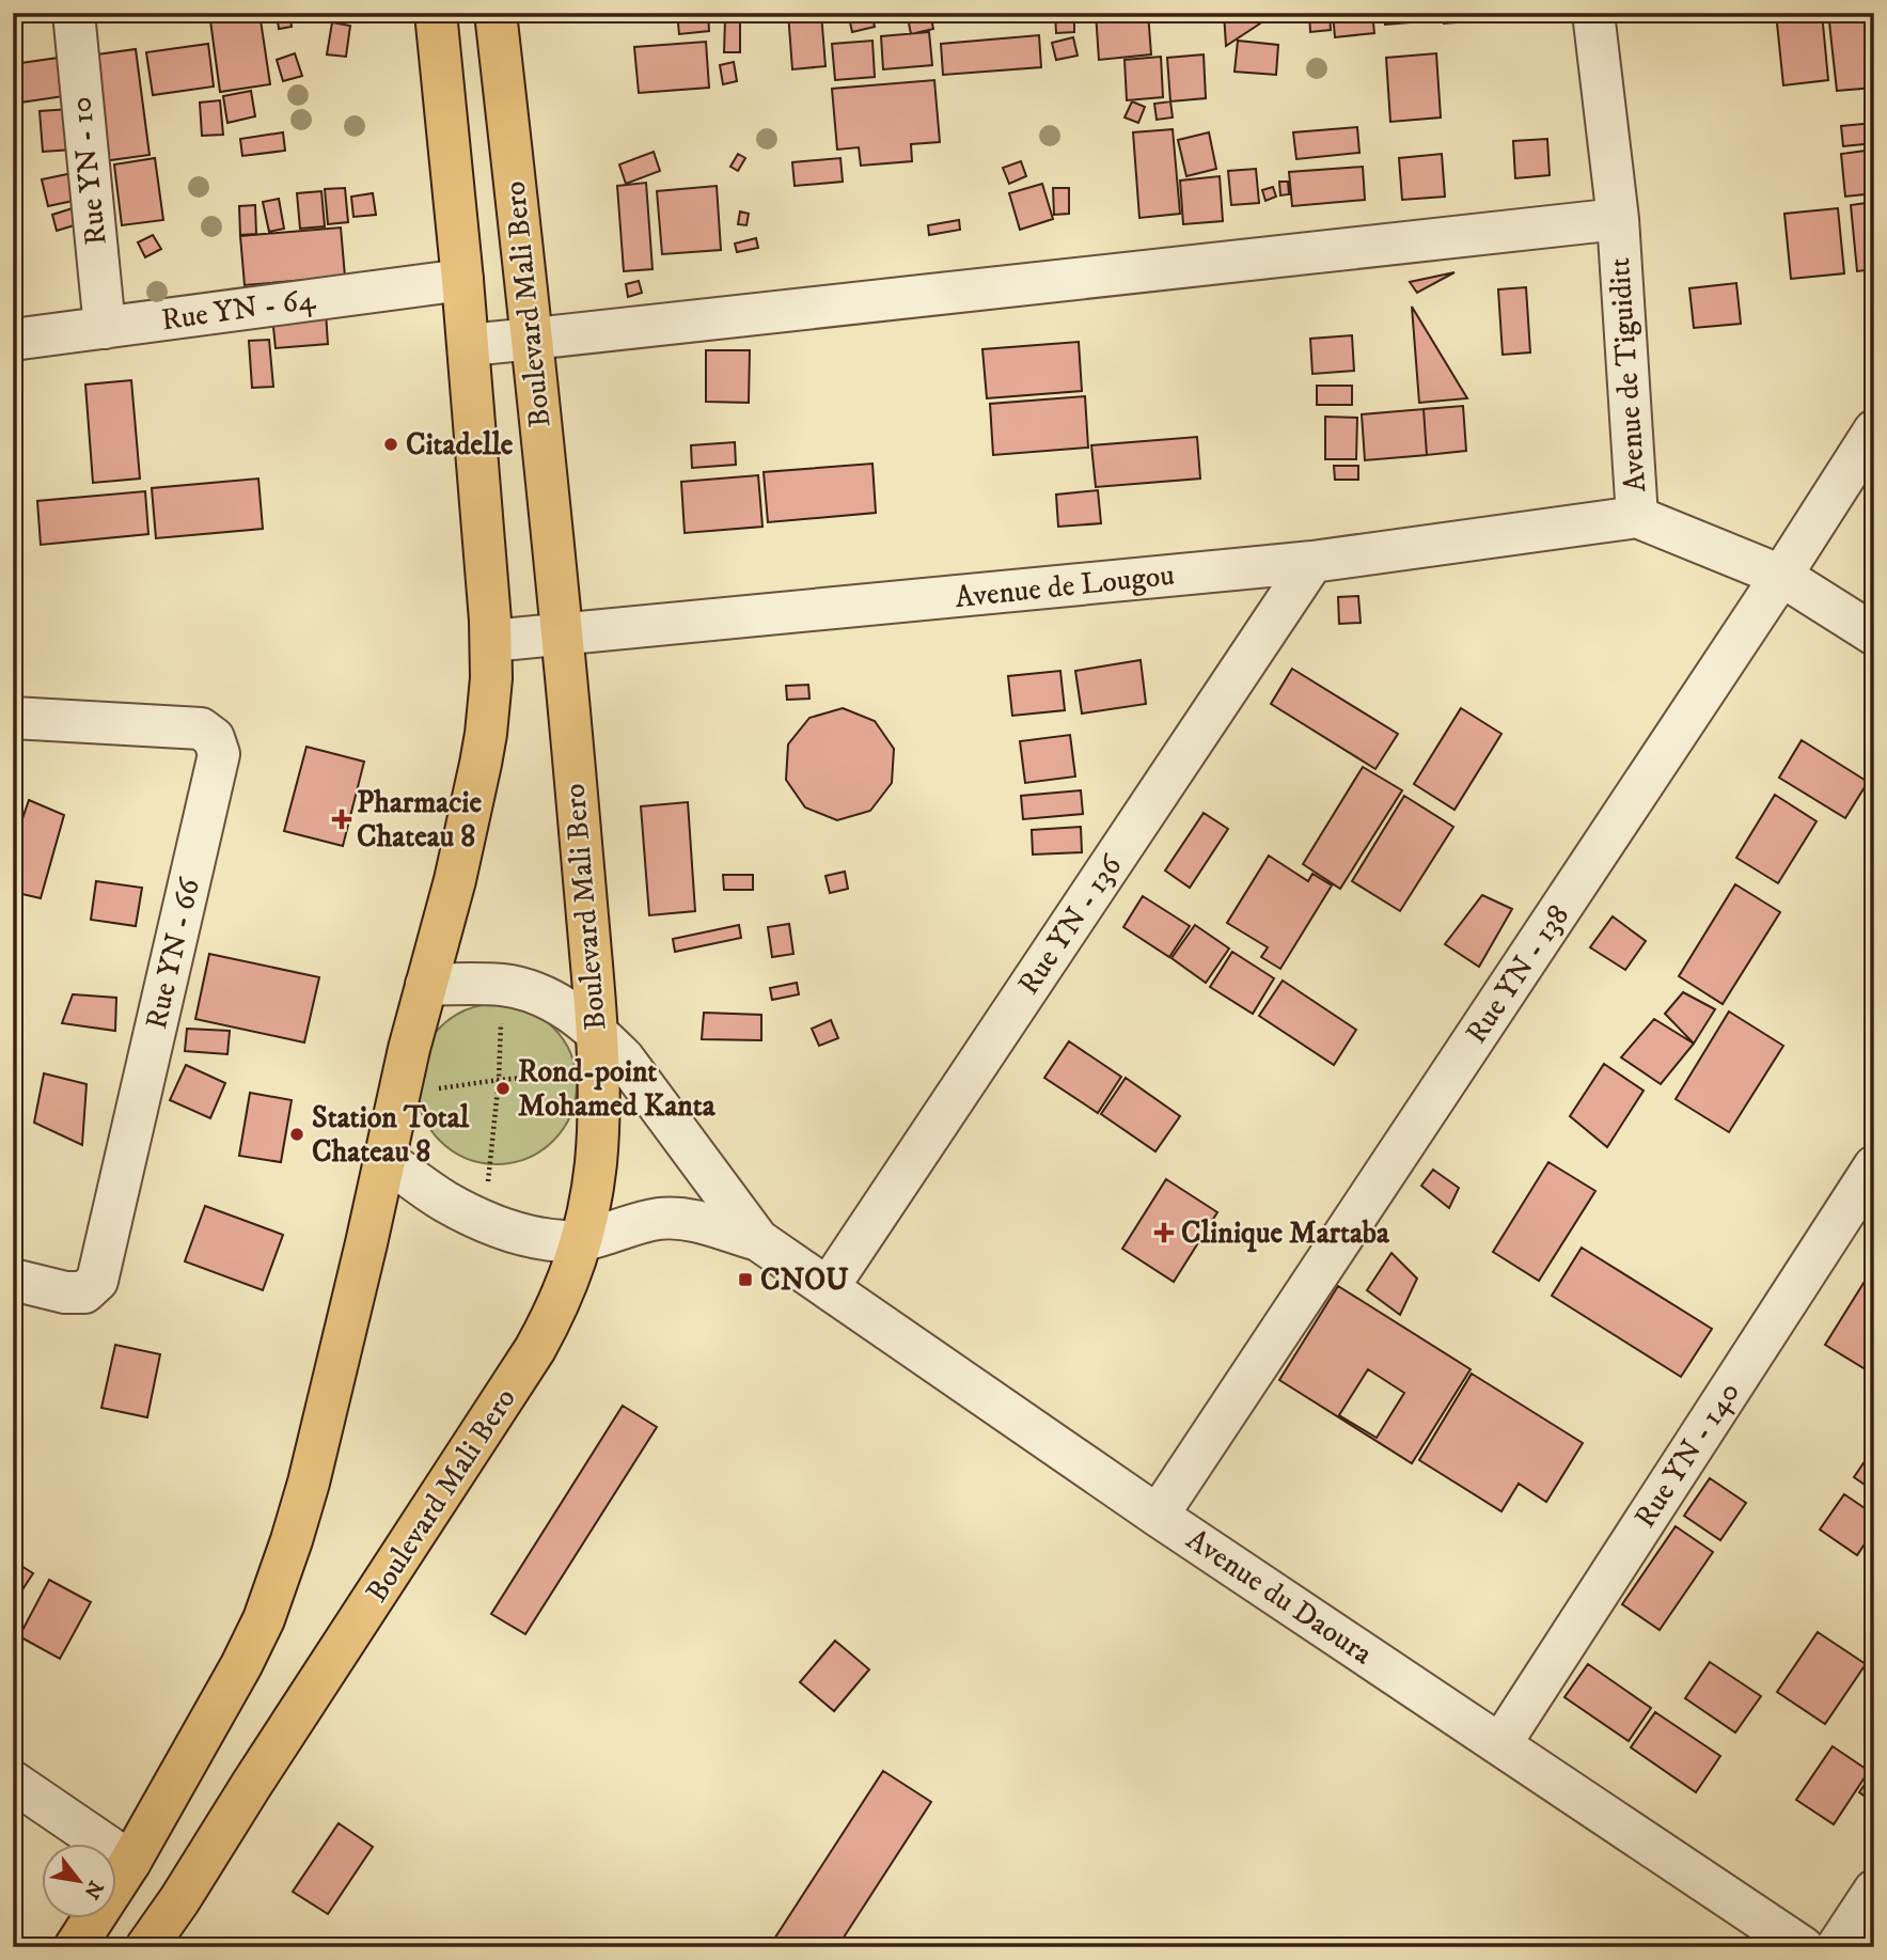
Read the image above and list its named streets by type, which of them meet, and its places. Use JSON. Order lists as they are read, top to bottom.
{
  "streets": {
    "main road": ["Boulevard Mali Bero"],
    "street": [
      "Rue YN - 10",
      "Rue YN - 64",
      "Avenue de Tiguiditt",
      "Avenue de Lougou",
      "Rue YN - 136",
      "Rue YN - 66",
      "Rue YN - 138",
      "Rue YN - 140",
      "Avenue du Daoura"
    ]
  },
  "crossings": [
    ["Rue YN - 10", "Rue YN - 64"],
    ["Boulevard Mali Bero", "Rue YN - 64"],
    ["Boulevard Mali Bero", "Avenue de Lougou"],
    ["Boulevard Mali Bero", "Avenue du Daoura"],
    ["Avenue de Tiguiditt", "Avenue de Lougou"],
    ["Avenue de Tiguiditt", "Rue YN - 138"],
    ["Avenue de Lougou", "Rue YN - 136"],
    ["Rue YN - 136", "Avenue du Daoura"],
    ["Rue YN - 138", "Avenue du Daoura"],
    ["Rue YN - 140", "Avenue du Daoura"]
  ],
  "places": {
    "other": ["Citadelle", "Rond-point Mohamed Kanta", "Station Total Chateau 8"],
    "health": ["Pharmacie Chateau 8", "Clinique Martaba"],
    "transit": ["CNOU"]
  },
  "north": "bottom right"
}
